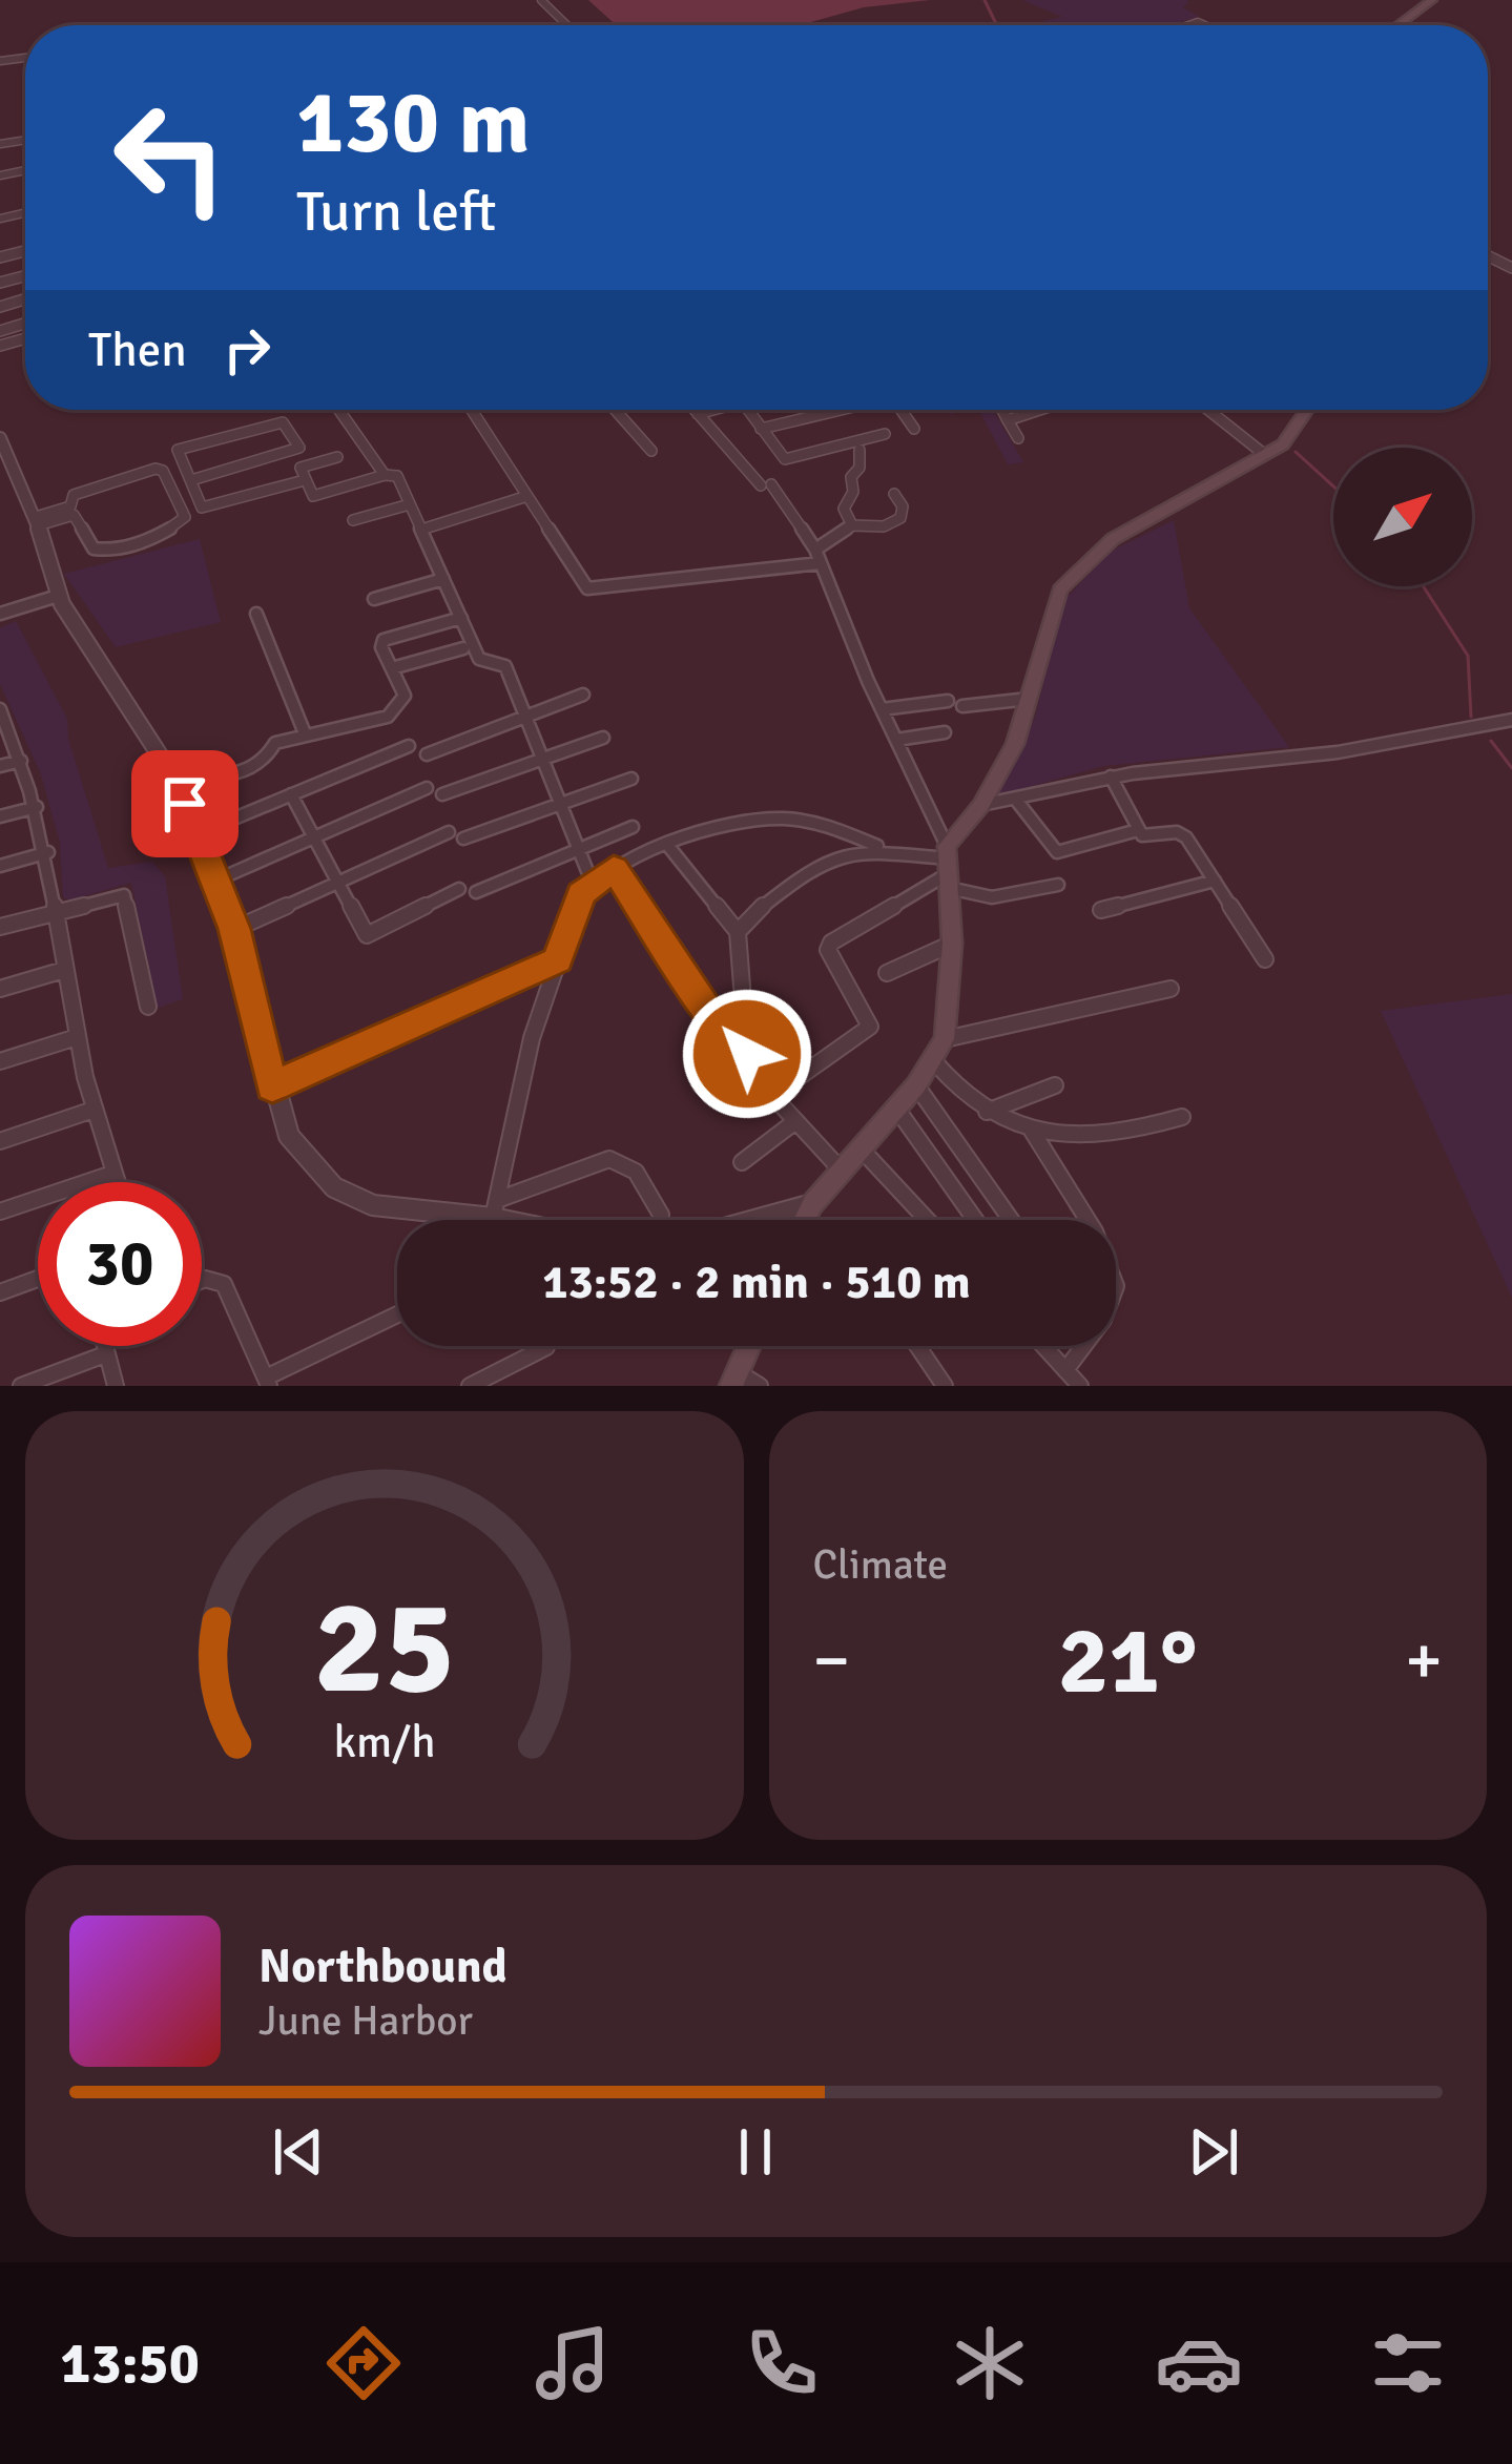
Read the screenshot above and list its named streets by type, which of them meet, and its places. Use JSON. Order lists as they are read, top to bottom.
{
  "north": "top right",
  "page": {
    "turn": ["130 m", "Turn left"],
    "then": "Then",
    "limit": "30",
    "trip": "13:52 · 2 min · 510 m",
    "tile": "Climate",
    "heat": ["−", "21°", "+"],
    "song": ["Northbound", "June Harbor"],
    "tabs": "13:50",
    "gauge": ["25", "km/h"]
  }
}
